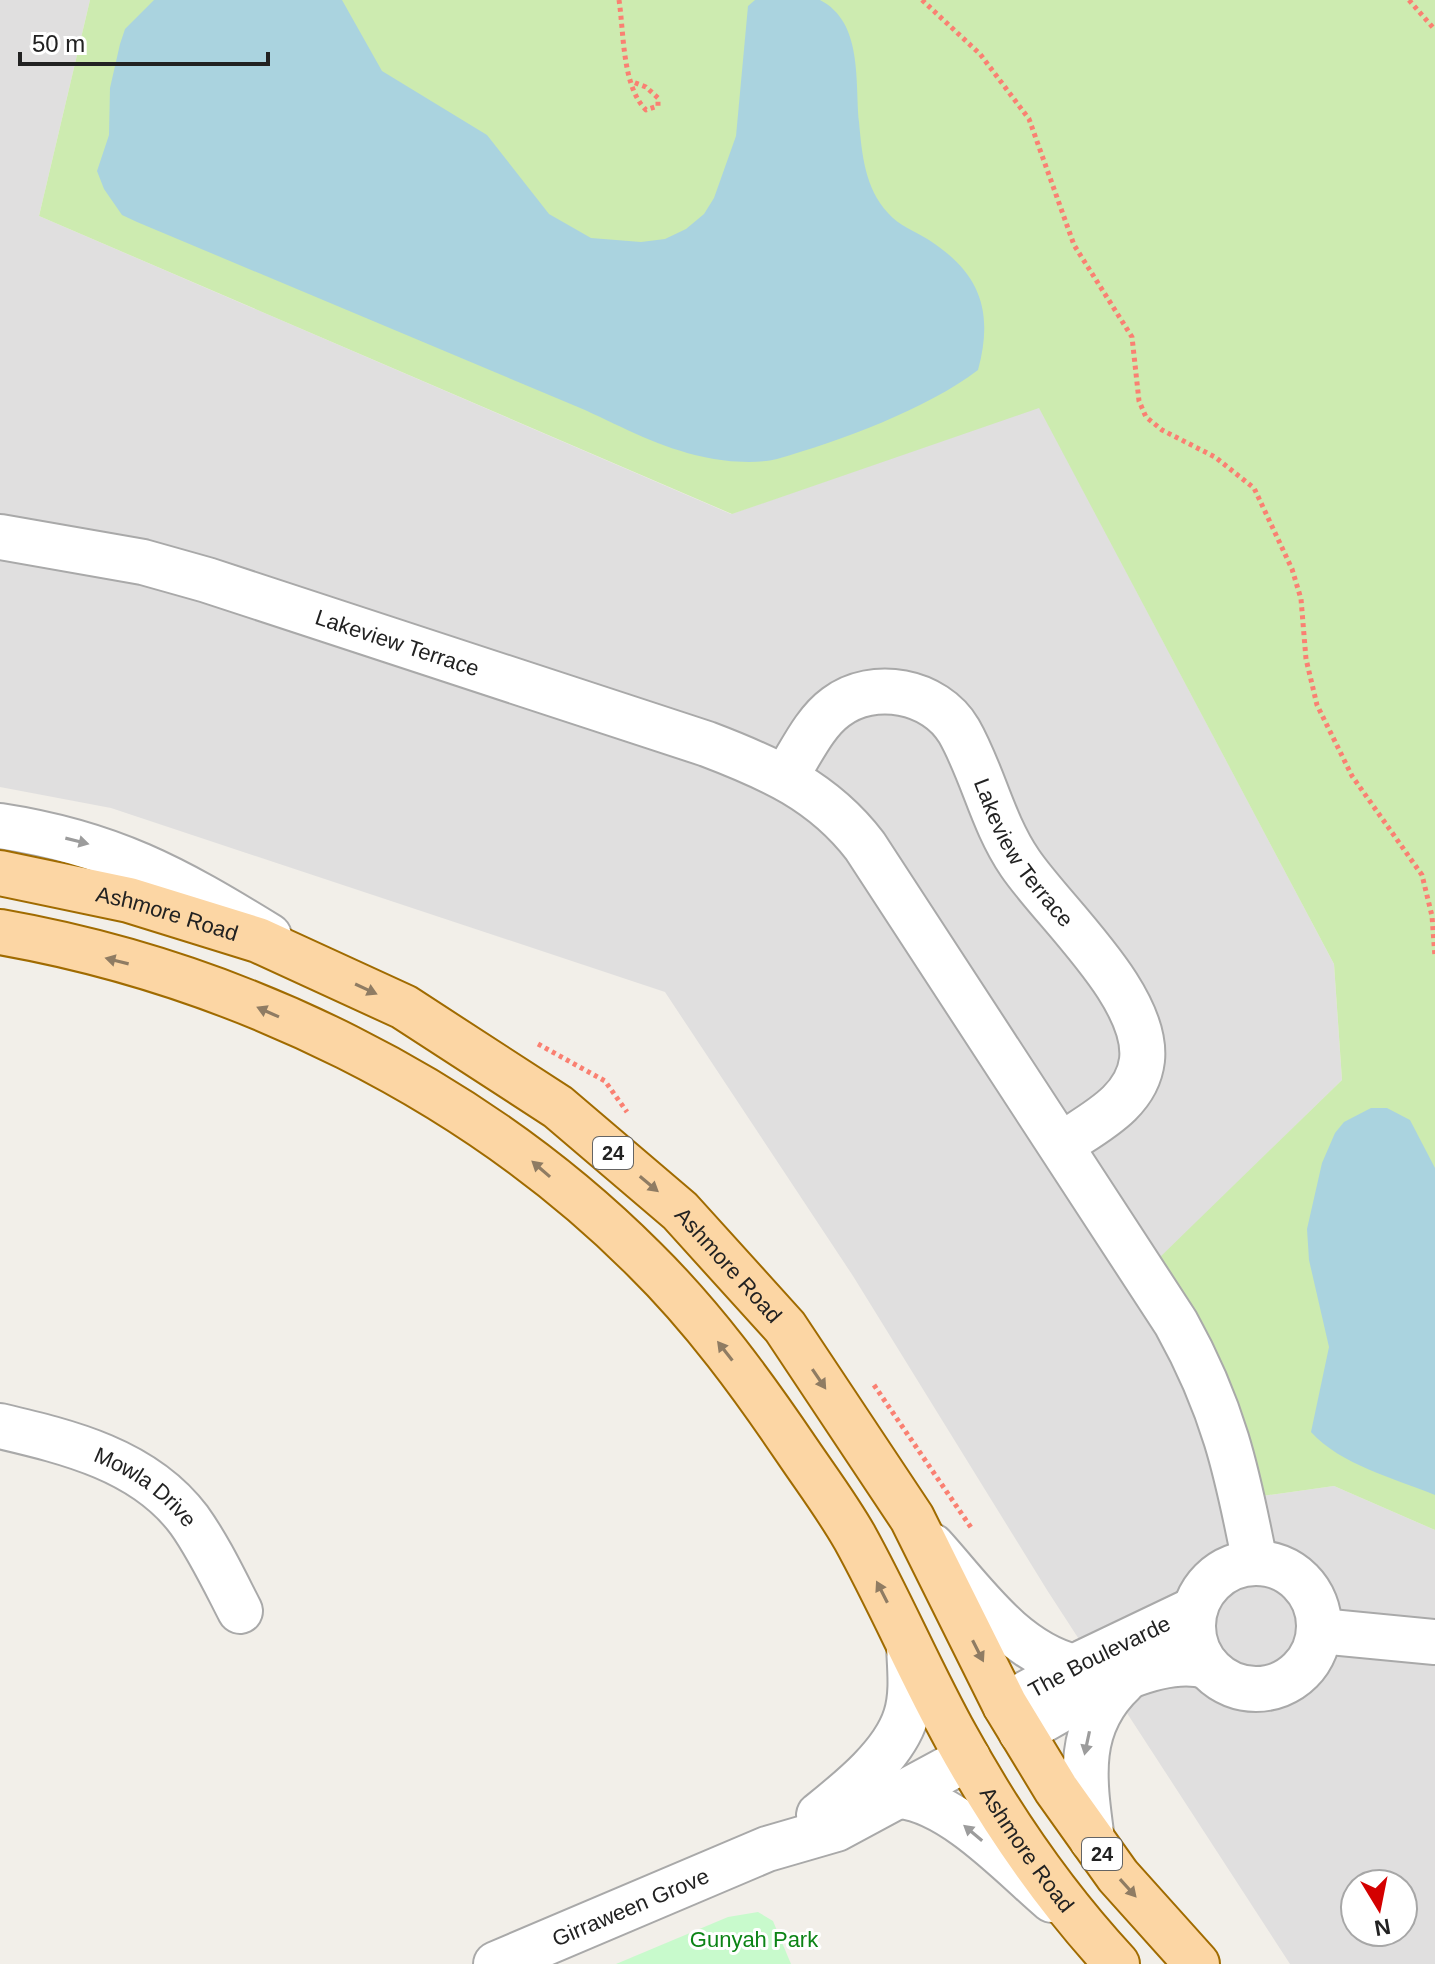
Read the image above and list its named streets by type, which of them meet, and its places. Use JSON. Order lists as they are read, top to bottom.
{
  "streets": {
    "main road": ["Ashmore Road", "24"],
    "street": [
      "Lakeview Terrace",
      "Mowla Drive",
      "The Boulevarde",
      "Girraween Grove"
    ]
  },
  "crossings": [
    ["Lakeview Terrace", "The Boulevarde"],
    ["Ashmore Road", "The Boulevarde"],
    ["Ashmore Road", "Girraween Grove"]
  ],
  "parks": ["Gunyah Park"],
  "scale_bar": "50 m",
  "north": "bottom"
}
